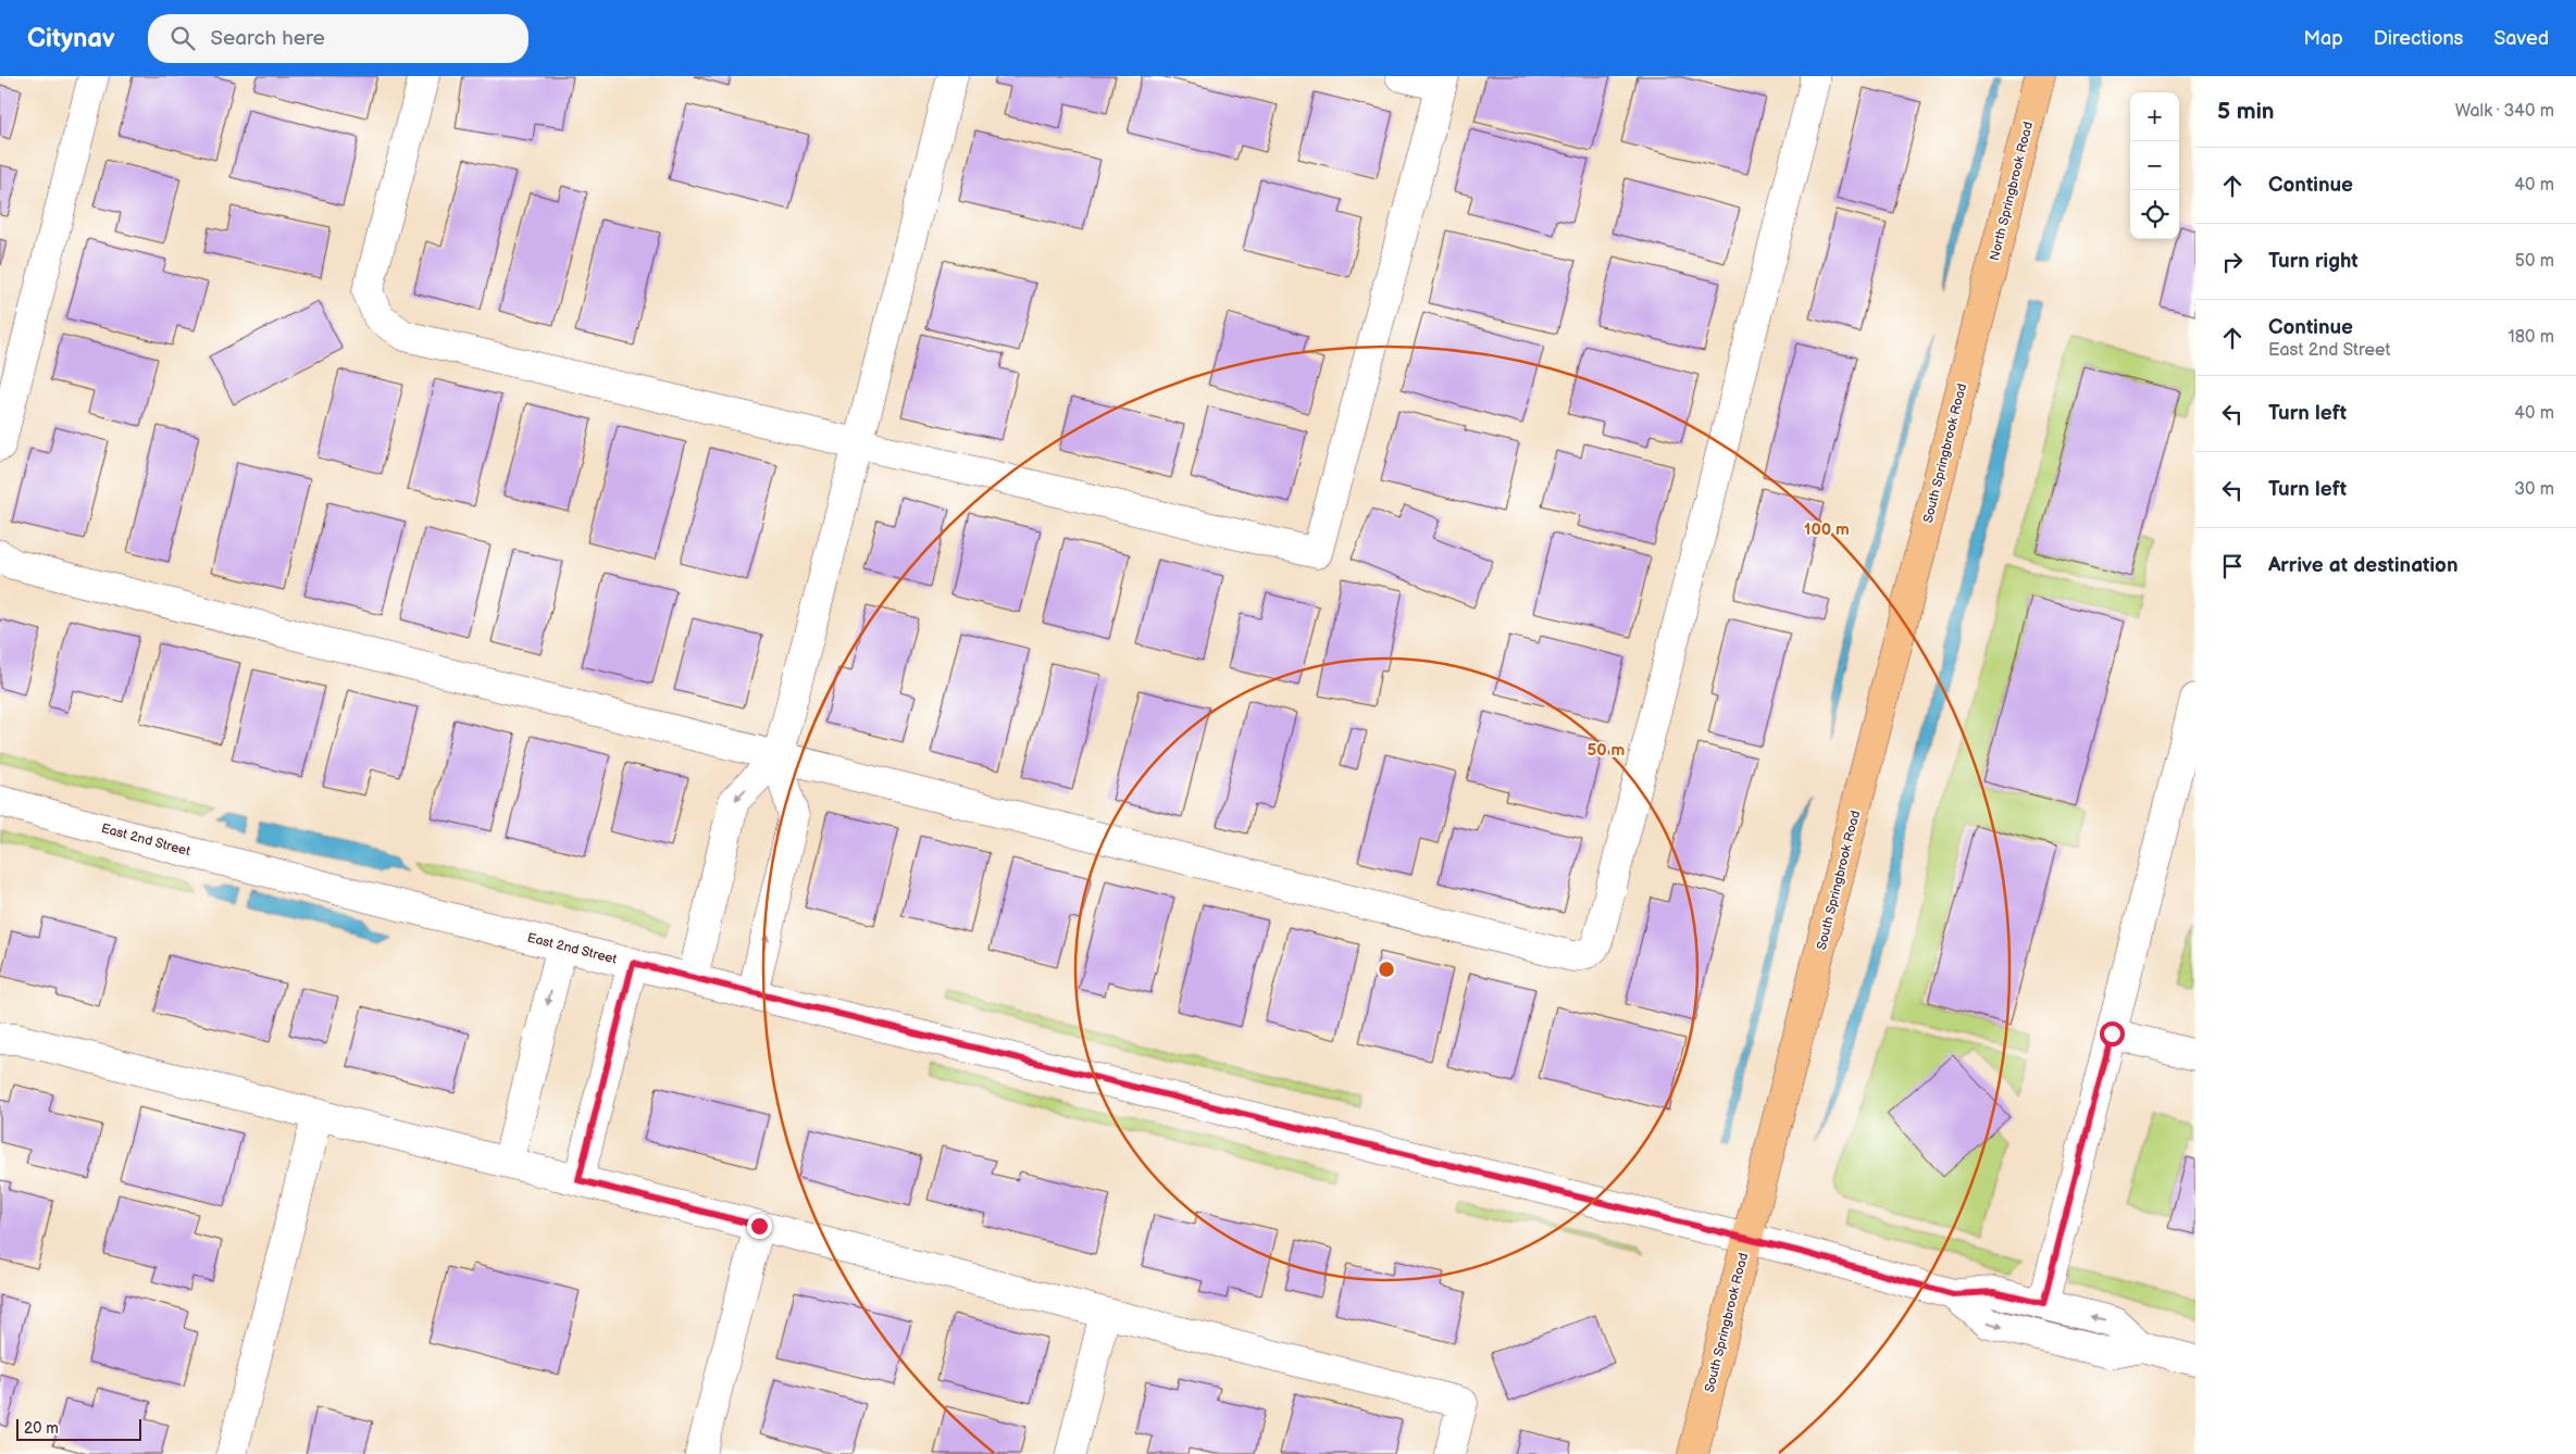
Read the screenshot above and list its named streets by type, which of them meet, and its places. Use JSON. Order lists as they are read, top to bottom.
{
  "streets": {
    "highway": ["North Springbrook Road", "South Springbrook Road"],
    "street": ["East 2nd Street"]
  },
  "crossings": [
    ["North Springbrook Road", "South Springbrook Road"],
    ["South Springbrook Road", "East 2nd Street"]
  ],
  "scale_bar": "20 m",
  "page": {
    "header": "Citynav",
    "search": "Search here",
    "nav": ["Map", "Directions", "Saved"],
    "heading": ["5 min", "Walk · 340 m"],
    "map_buttons": ["+", "−"],
    "list": [
      ["Continue", "40 m"],
      ["Turn right", "50 m"],
      ["Continue", "East 2nd Street", "180 m"],
      ["Turn left", "40 m"],
      ["Turn left", "30 m"],
      "Arrive at destination"
    ],
    "scale": "20 m"
  },
  "rings": ["100 m", "50 m"]
}
